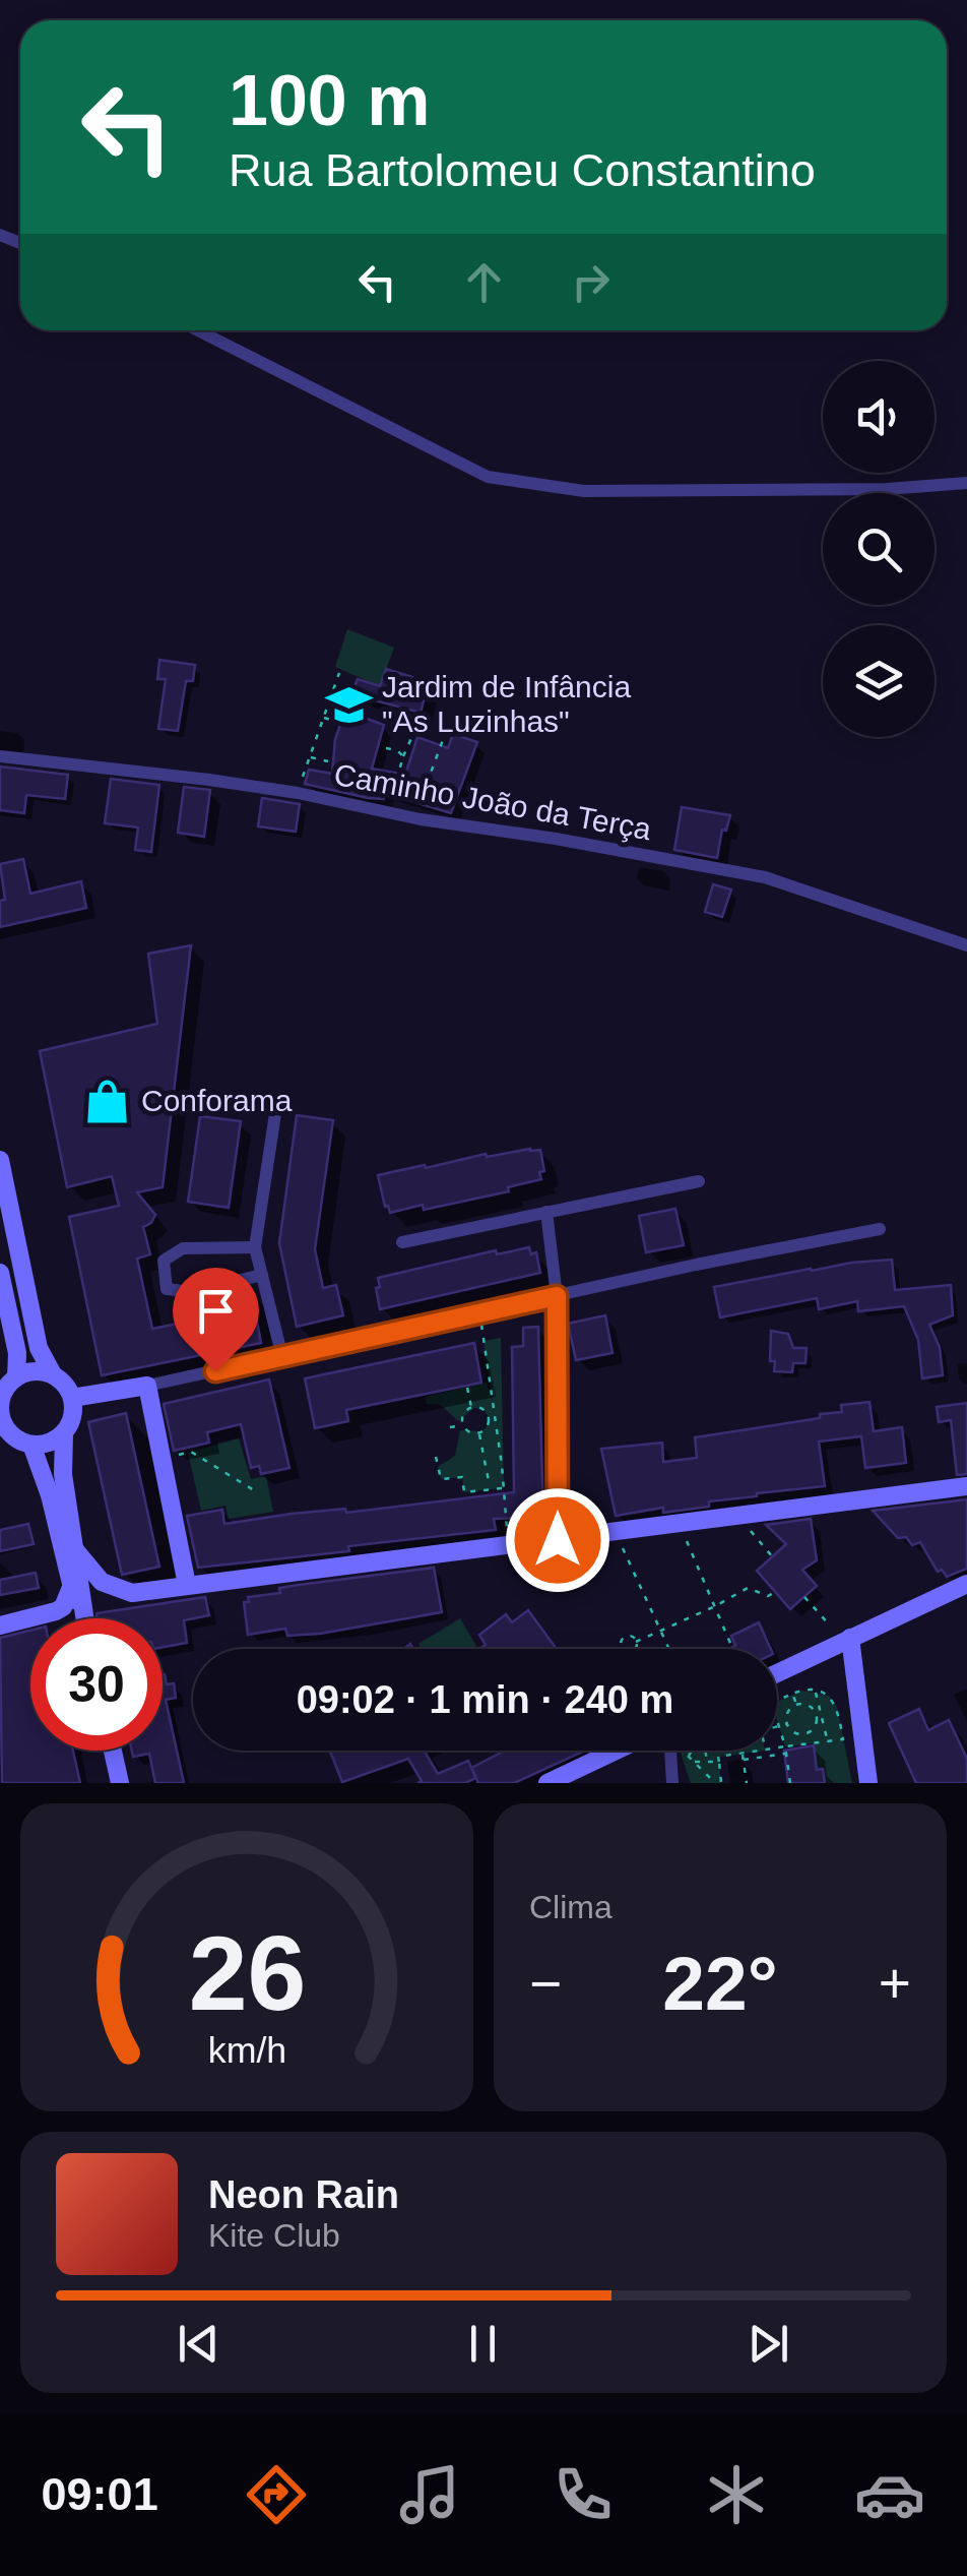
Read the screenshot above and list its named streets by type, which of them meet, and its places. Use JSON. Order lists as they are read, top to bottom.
{
  "streets": {
    "street": ["Caminho João da Terça"]
  },
  "places": {
    "school or university": ["Jardim de Infância \"As Luzinhas\""],
    "shop": ["Conforama"]
  },
  "page": {
    "turn": ["100 m", "Rua Bartolomeu Constantino"],
    "limit": "30",
    "trip": "09:02 · 1 min · 240 m",
    "tile": "Clima",
    "heat": ["−", "22°", "+"],
    "song": ["Neon Rain", "Kite Club"],
    "tabs": "09:01",
    "gauge": ["26", "km/h"]
  }
}
